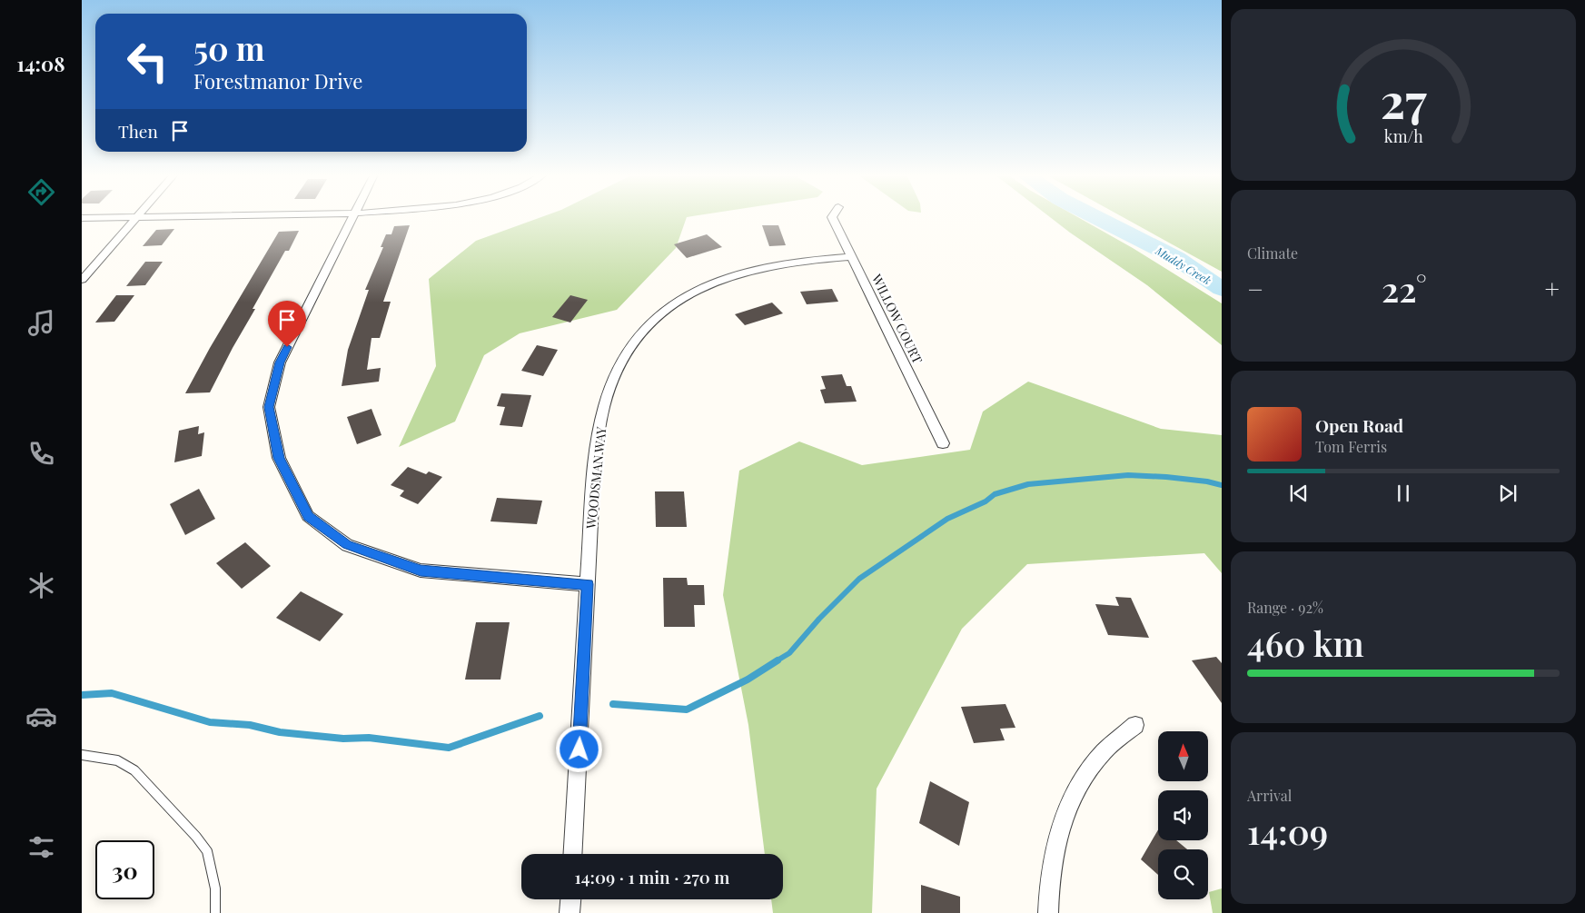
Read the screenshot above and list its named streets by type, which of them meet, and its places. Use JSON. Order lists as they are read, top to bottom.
{
  "streets": {
    "street": ["WILLOW COURT", "WOODSMAN WAY"]
  },
  "crossings": [
    ["WILLOW COURT", "WOODSMAN WAY"]
  ],
  "water": ["Muddy Creek"],
  "north": "top",
  "page": {
    "tabs": "14:08",
    "turn": ["50 m", "Forestmanor Drive"],
    "then": "Then",
    "tile": [
      "Climate",
      ["Range · 92%", "460 km"],
      ["Arrival", "14:09"]
    ],
    "heat": ["−", "22°", "+"],
    "song": ["Open Road", "Tom Ferris"],
    "limit": "30",
    "trip": "14:09 · 1 min · 270 m",
    "gauge": ["27", "km/h"]
  }
}
